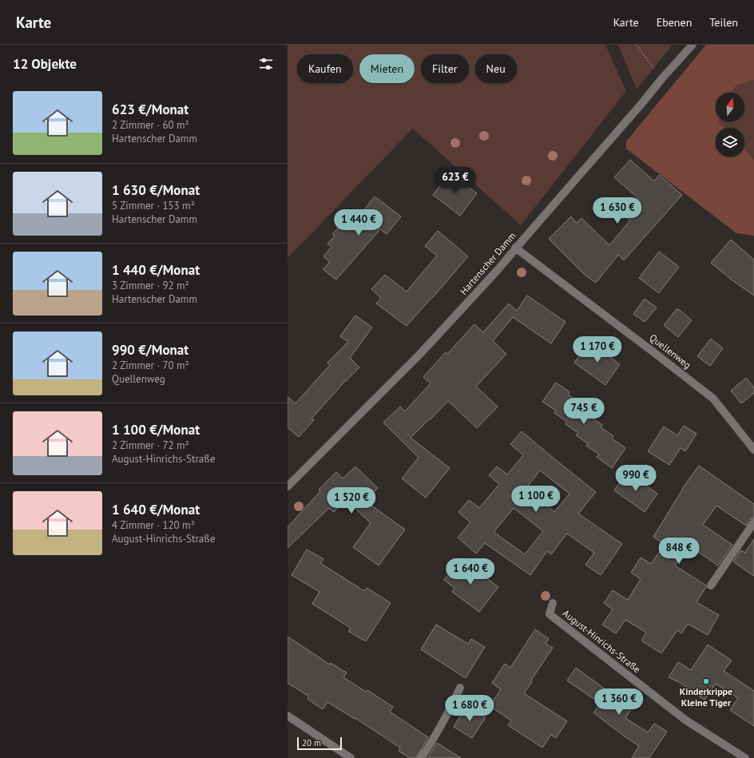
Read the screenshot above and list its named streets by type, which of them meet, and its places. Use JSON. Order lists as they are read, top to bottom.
{
  "streets": {
    "street": ["Hartenscher Damm", "Quellenweg", "August-Hinrichs-Straße"]
  },
  "crossings": [
    ["Hartenscher Damm", "Quellenweg"]
  ],
  "places": ["Kinderkrippe Kleine Tiger"],
  "scale_bar": "20 m",
  "north": "top",
  "page": {
    "header": "Karte",
    "nav": ["Karte", "Ebenen", "Teilen"],
    "heading": "12 Objekte",
    "chip": [
      "Kaufen",
      "Mieten",
      "Filter",
      "Neu"
    ],
    "list": [
      {
        "name": "623 €/Monat",
        "note": "2 Zimmer · 60 m² · Hartenscher Damm"
      },
      {
        "name": "1 630 €/Monat",
        "note": "5 Zimmer · 153 m² · Hartenscher Damm"
      },
      {
        "name": "1 440 €/Monat",
        "note": "3 Zimmer · 92 m² · Hartenscher Damm"
      },
      {
        "name": "990 €/Monat",
        "note": "2 Zimmer · 70 m² · Quellenweg"
      },
      {
        "name": "1 100 €/Monat",
        "note": "2 Zimmer · 72 m² · August-Hinrichs-Straße"
      },
      {
        "name": "1 640 €/Monat",
        "note": "4 Zimmer · 120 m² · August-Hinrichs-Straße"
      }
    ],
    "price": [
      "623 €",
      "1 630 €",
      "1 440 €",
      "1 170 €",
      "745 €",
      "990 €",
      "1 100 €",
      "1 520 €",
      "848 €",
      "1 640 €",
      "1 360 €",
      "1 680 €"
    ],
    "scale": "20 m"
  }
}
